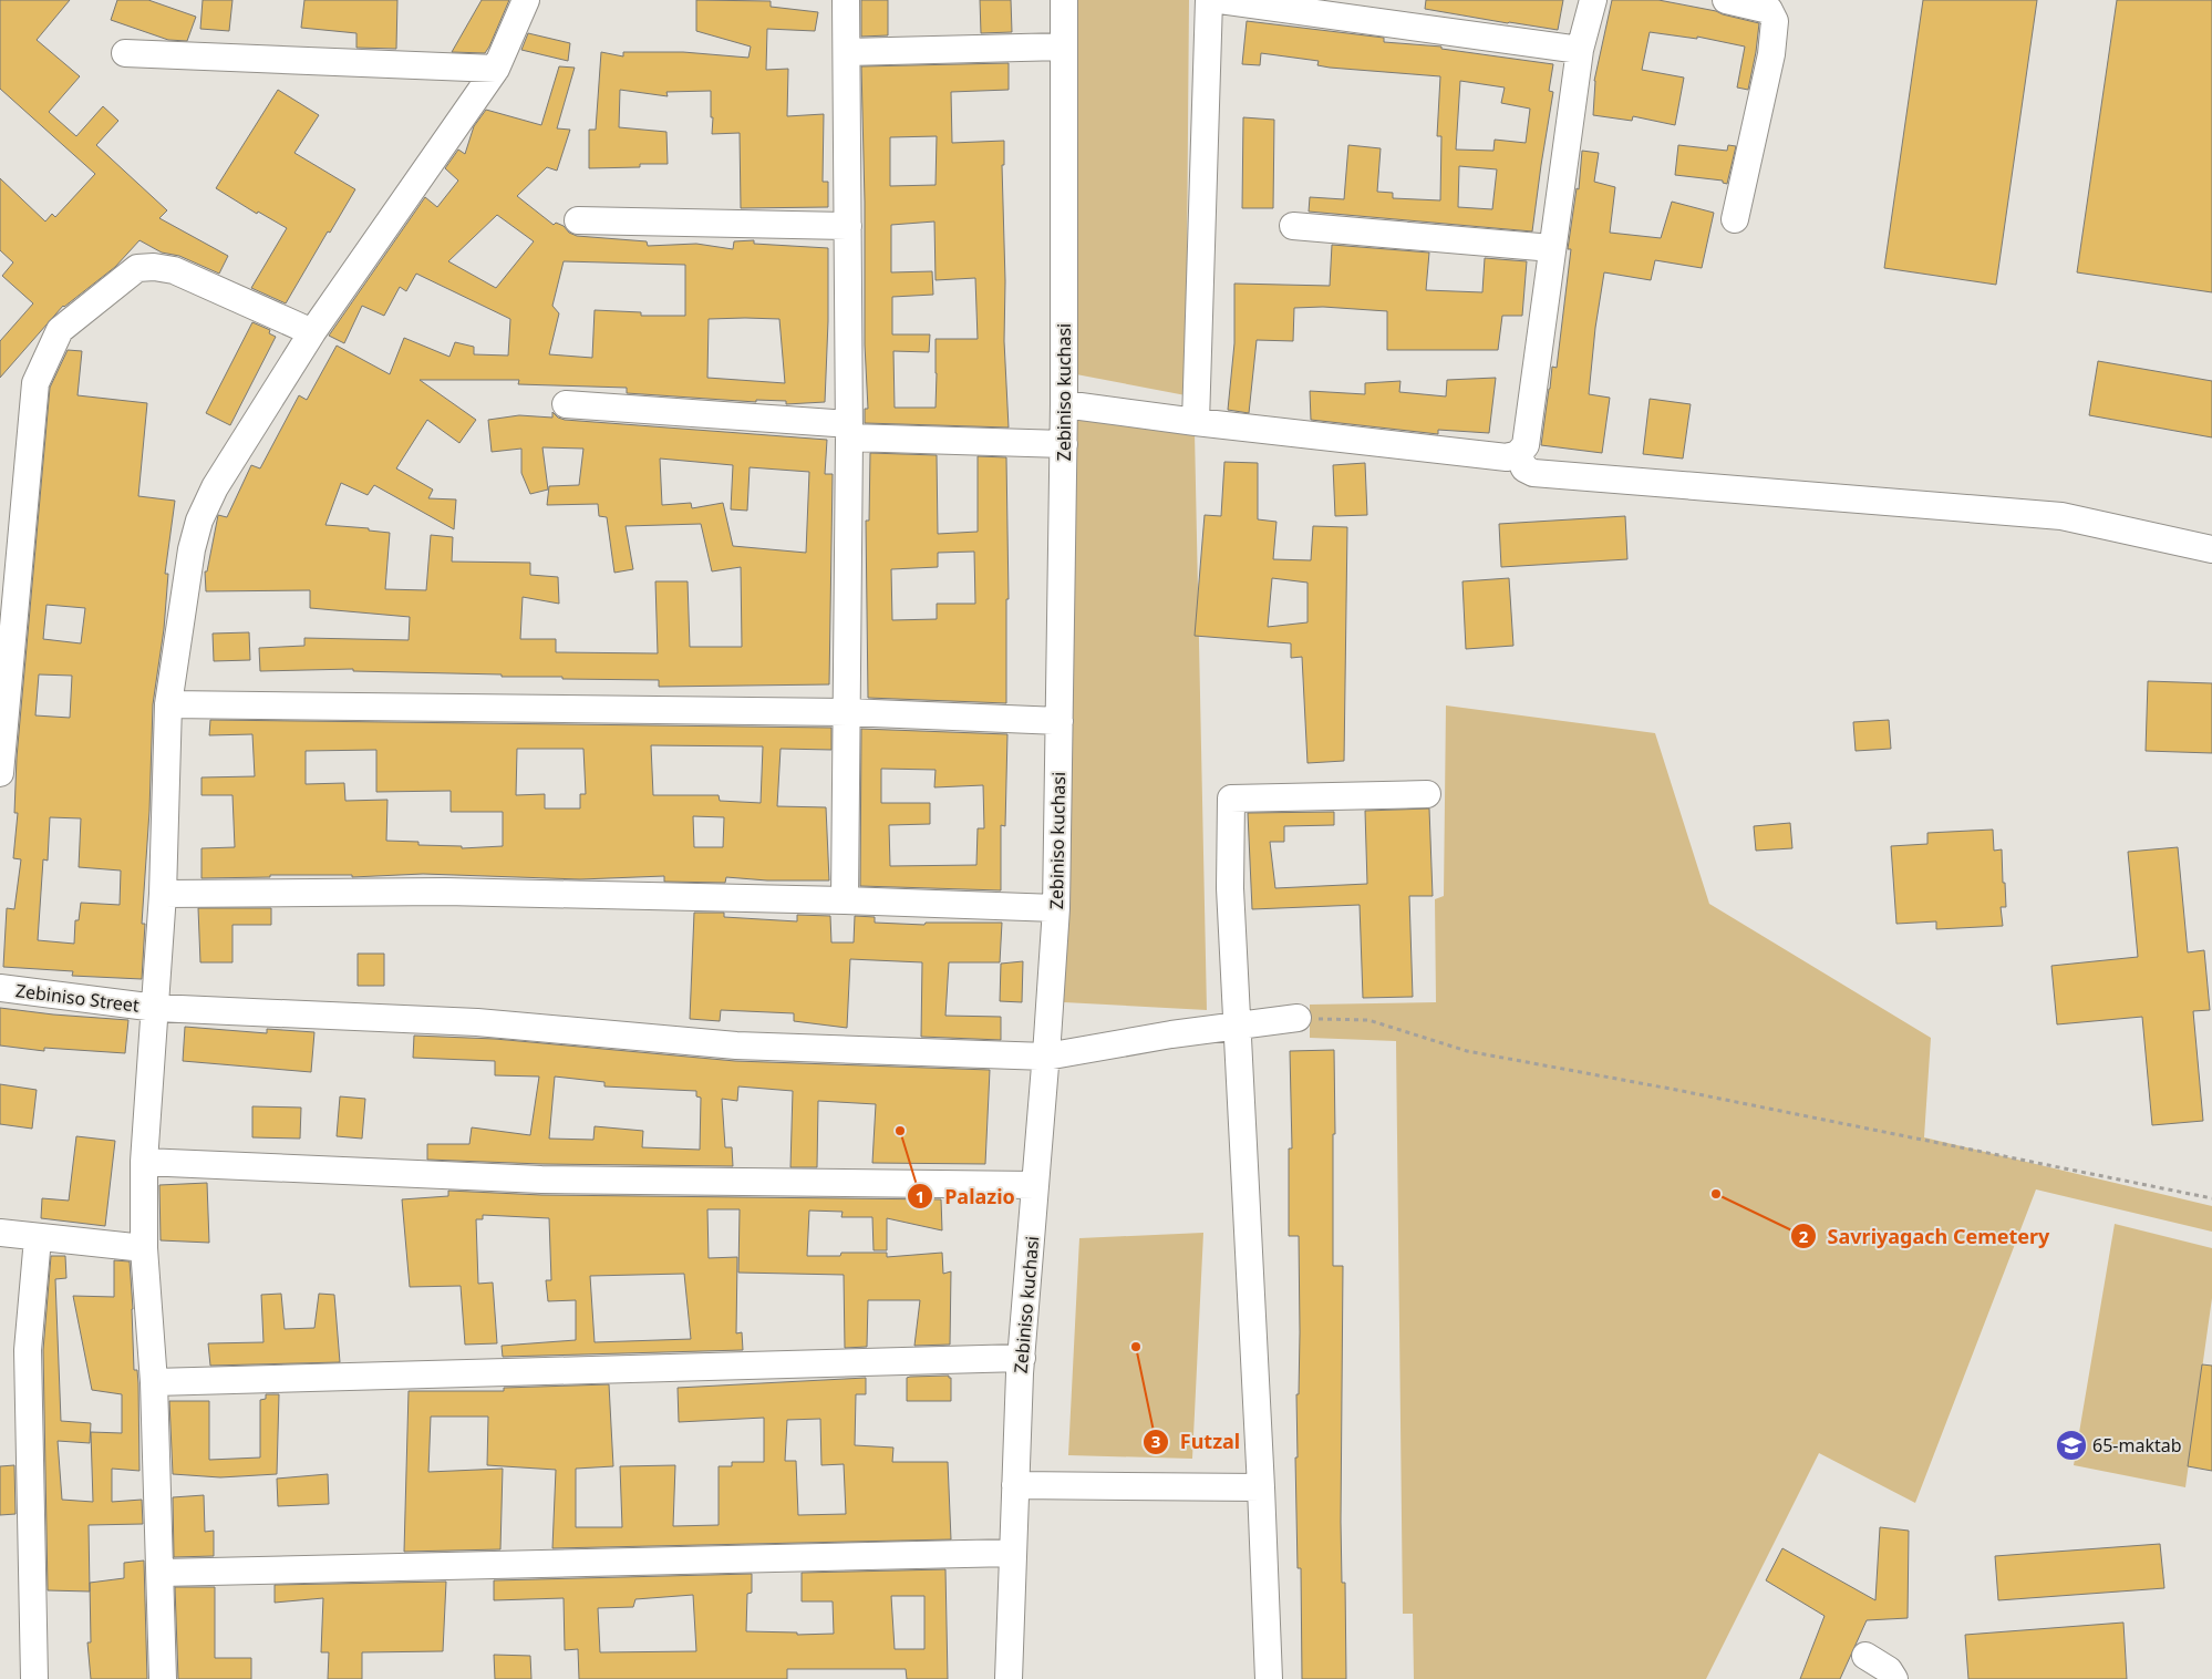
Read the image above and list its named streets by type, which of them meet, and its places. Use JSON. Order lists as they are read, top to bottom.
{
  "streets": {
    "street": ["Zebiniso kuchasi", "Zebiniso Street"]
  },
  "crossings": [
    ["Zebiniso kuchasi", "Zebiniso Street"]
  ],
  "places": {
    "other": ["Palazio", "Savriyagach Cemetery", "Futzal"],
    "school or university": ["65-maktab"]
  }
}
